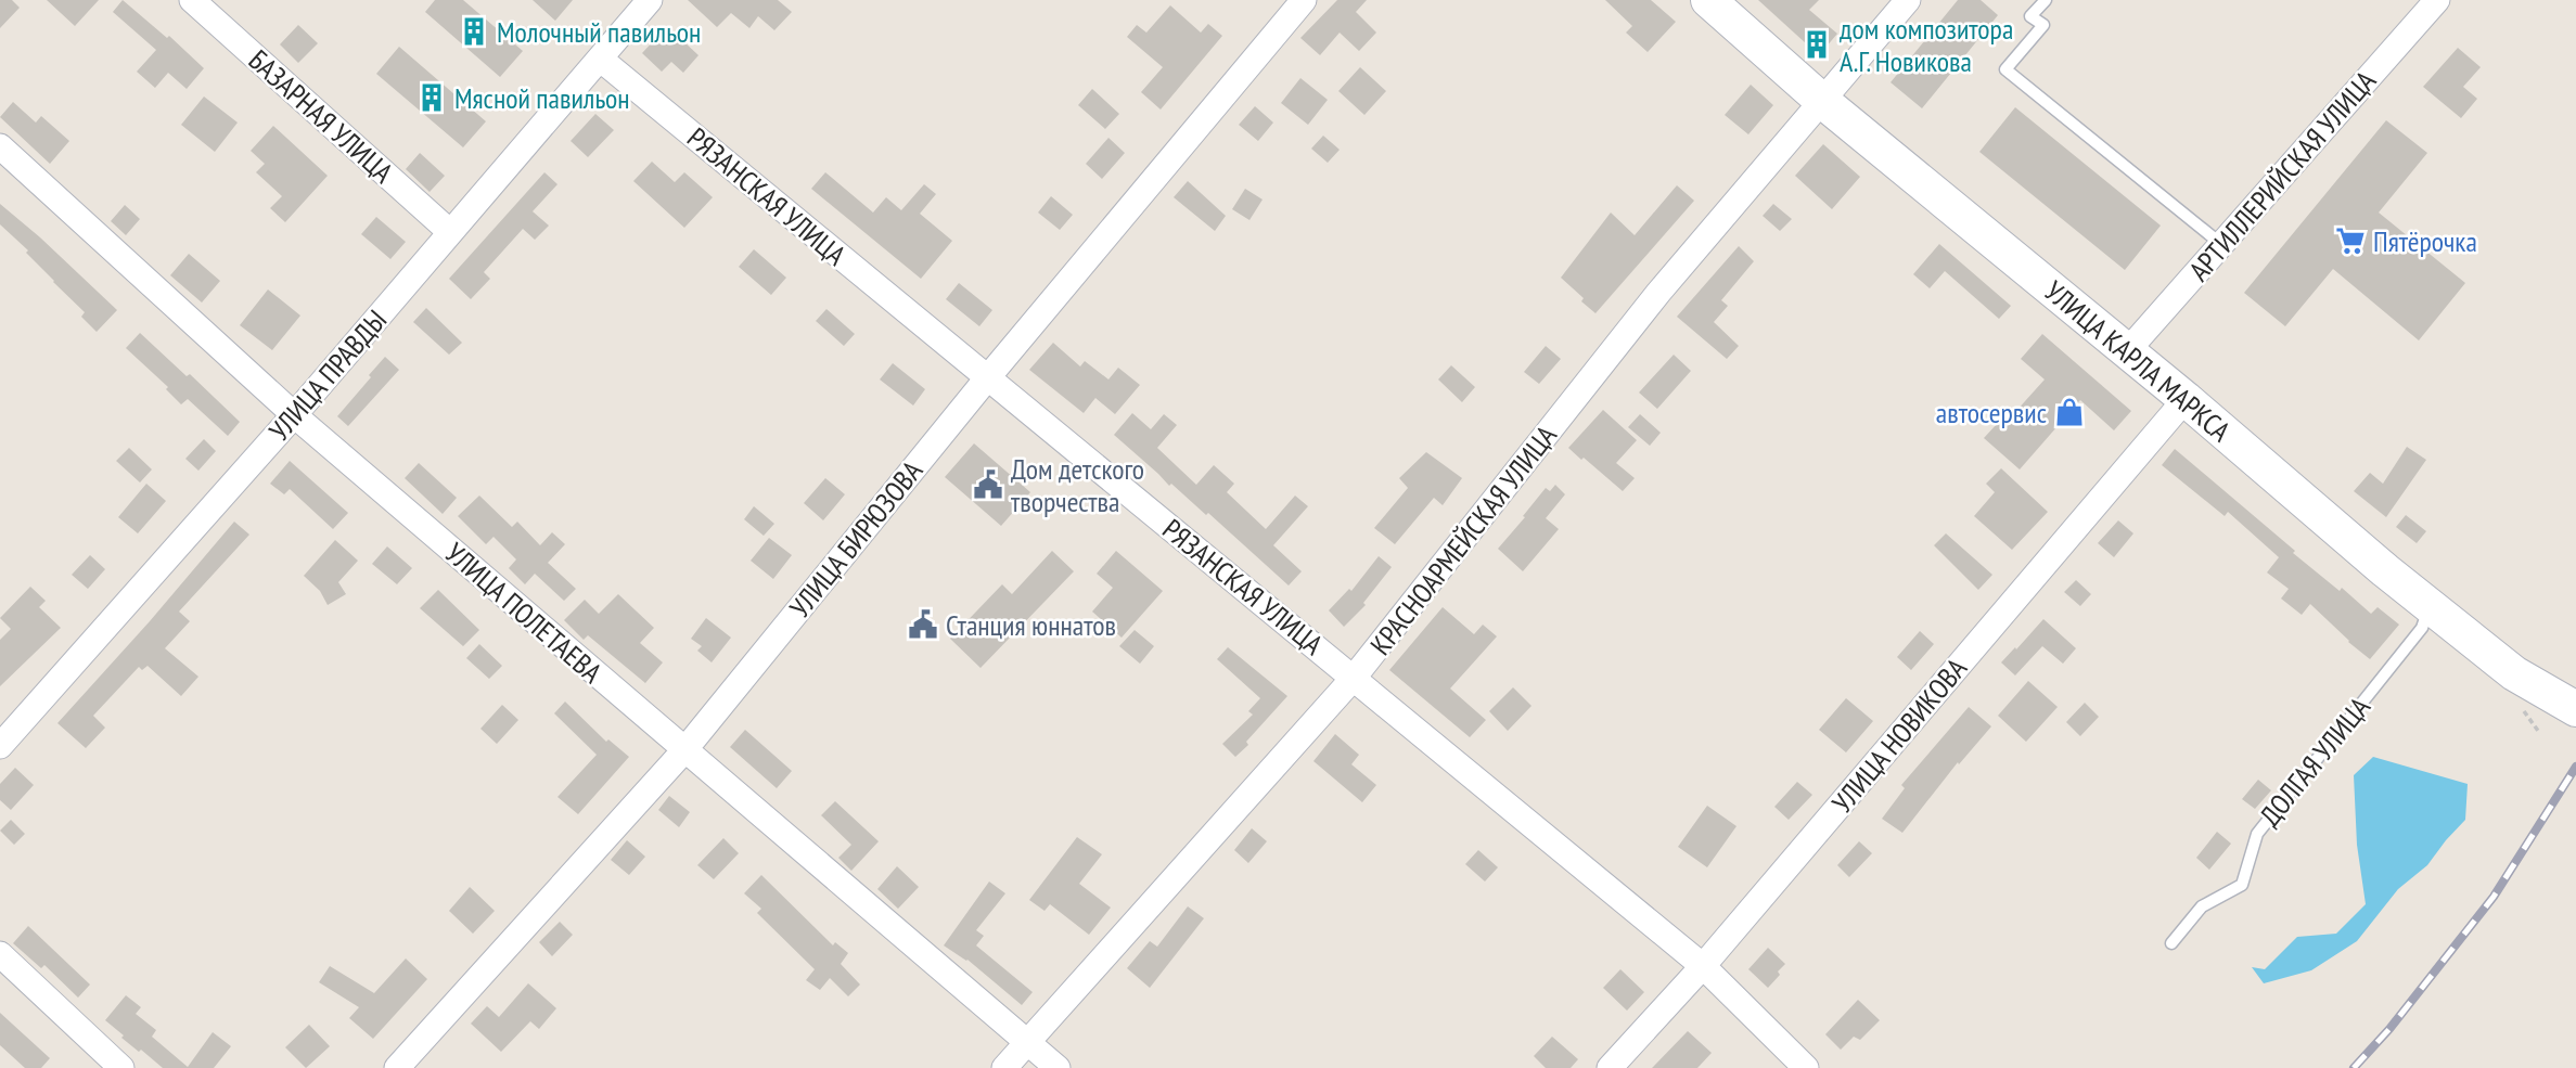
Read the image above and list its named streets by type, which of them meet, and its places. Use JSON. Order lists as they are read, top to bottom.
{
  "streets": {
    "main road": ["УЛИЦА КАРЛА МАРКСА"],
    "street": [
      "БАЗАРНАЯ УЛИЦА",
      "АРТИЛЛЕРИЙСКАЯ УЛИЦА",
      "РЯЗАНСКАЯ УЛИЦА",
      "УЛИЦА ПРАВДЫ",
      "УЛИЦА БИРЮЗОВА",
      "КРАСНОАРМЕЙСКАЯ УЛИЦА",
      "УЛИЦА ПОЛЕТАЕВА",
      "УЛИЦА НОВИКОВА"
    ],
    "lane": ["ДОЛГАЯ УЛИЦА"]
  },
  "crossings": [
    ["БАЗАРНАЯ УЛИЦА", "УЛИЦА ПРАВДЫ"],
    ["АРТИЛЛЕРИЙСКАЯ УЛИЦА", "УЛИЦА КАРЛА МАРКСА"],
    ["РЯЗАНСКАЯ УЛИЦА", "УЛИЦА ПРАВДЫ"],
    ["РЯЗАНСКАЯ УЛИЦА", "УЛИЦА БИРЮЗОВА"],
    ["РЯЗАНСКАЯ УЛИЦА", "КРАСНОАРМЕЙСКАЯ УЛИЦА"],
    ["РЯЗАНСКАЯ УЛИЦА", "УЛИЦА НОВИКОВА"],
    ["УЛИЦА КАРЛА МАРКСА", "КРАСНОАРМЕЙСКАЯ УЛИЦА"],
    ["УЛИЦА КАРЛА МАРКСА", "УЛИЦА НОВИКОВА"],
    ["УЛИЦА КАРЛА МАРКСА", "ДОЛГАЯ УЛИЦА"],
    ["УЛИЦА ПРАВДЫ", "УЛИЦА ПОЛЕТАЕВА"],
    ["УЛИЦА БИРЮЗОВА", "УЛИЦА ПОЛЕТАЕВА"],
    ["КРАСНОАРМЕЙСКАЯ УЛИЦА", "УЛИЦА ПОЛЕТАЕВА"]
  ],
  "places": {
    "building": ["Молочный павильон", "дом композитора А.Г. Новикова", "Мясной павильон"],
    "supermarket": ["Пятёрочка"],
    "shop": ["автосервис"],
    "public building": ["Дом детского творчества", "Станция юннатов"]
  }
}
